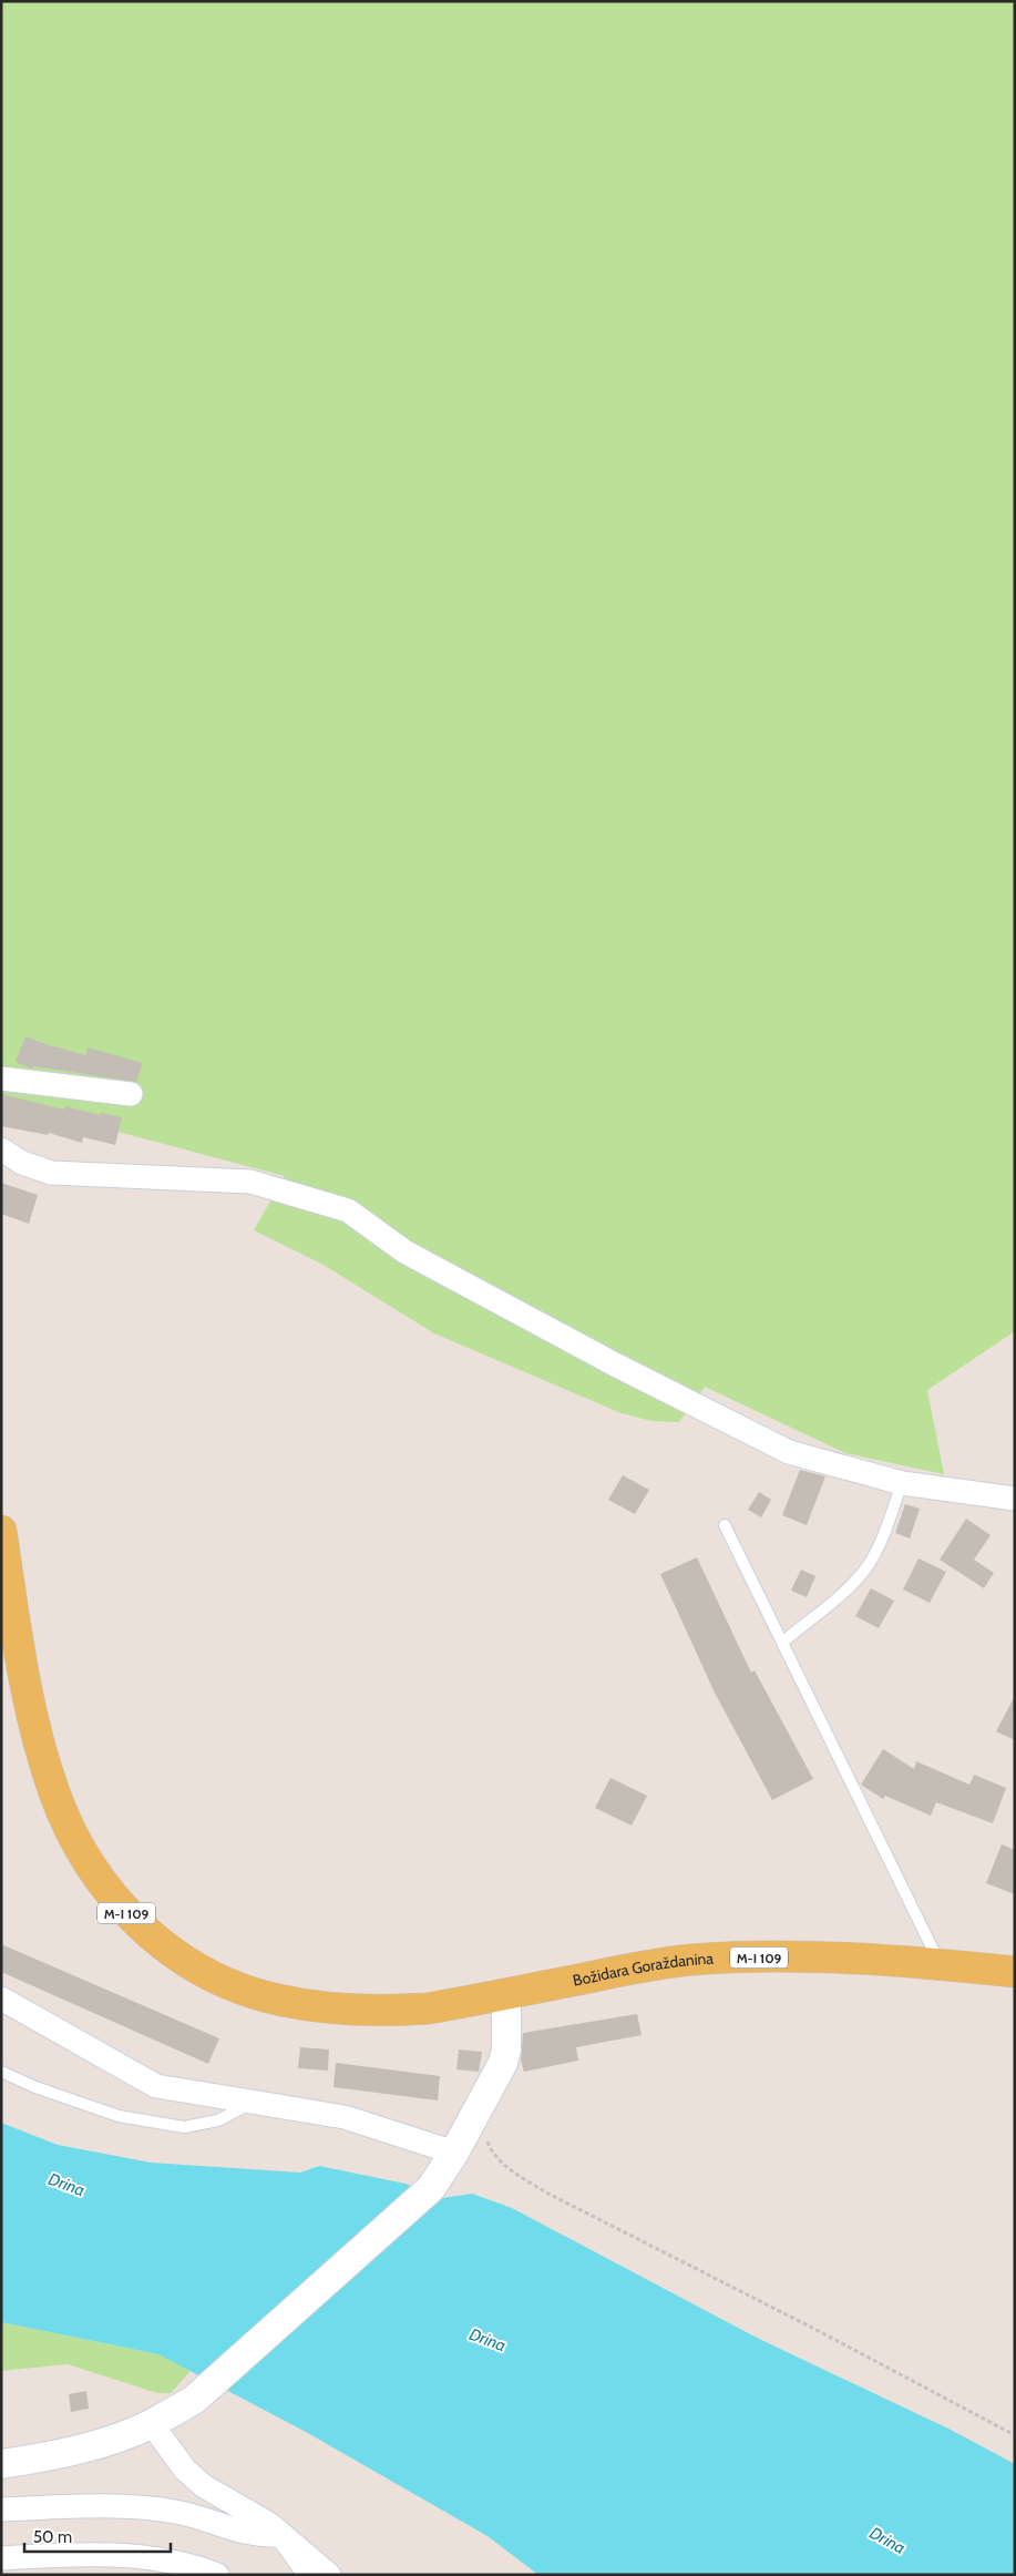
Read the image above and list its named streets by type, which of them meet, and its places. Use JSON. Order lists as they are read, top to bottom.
{
  "streets": {
    "main road": ["M-I 109", "Božidara Goraždanina"]
  },
  "crossings": [
    ["M-I 109", "Božidara Goraždanina"]
  ],
  "water": ["Drina"],
  "scale_bar": "50 m"
}
